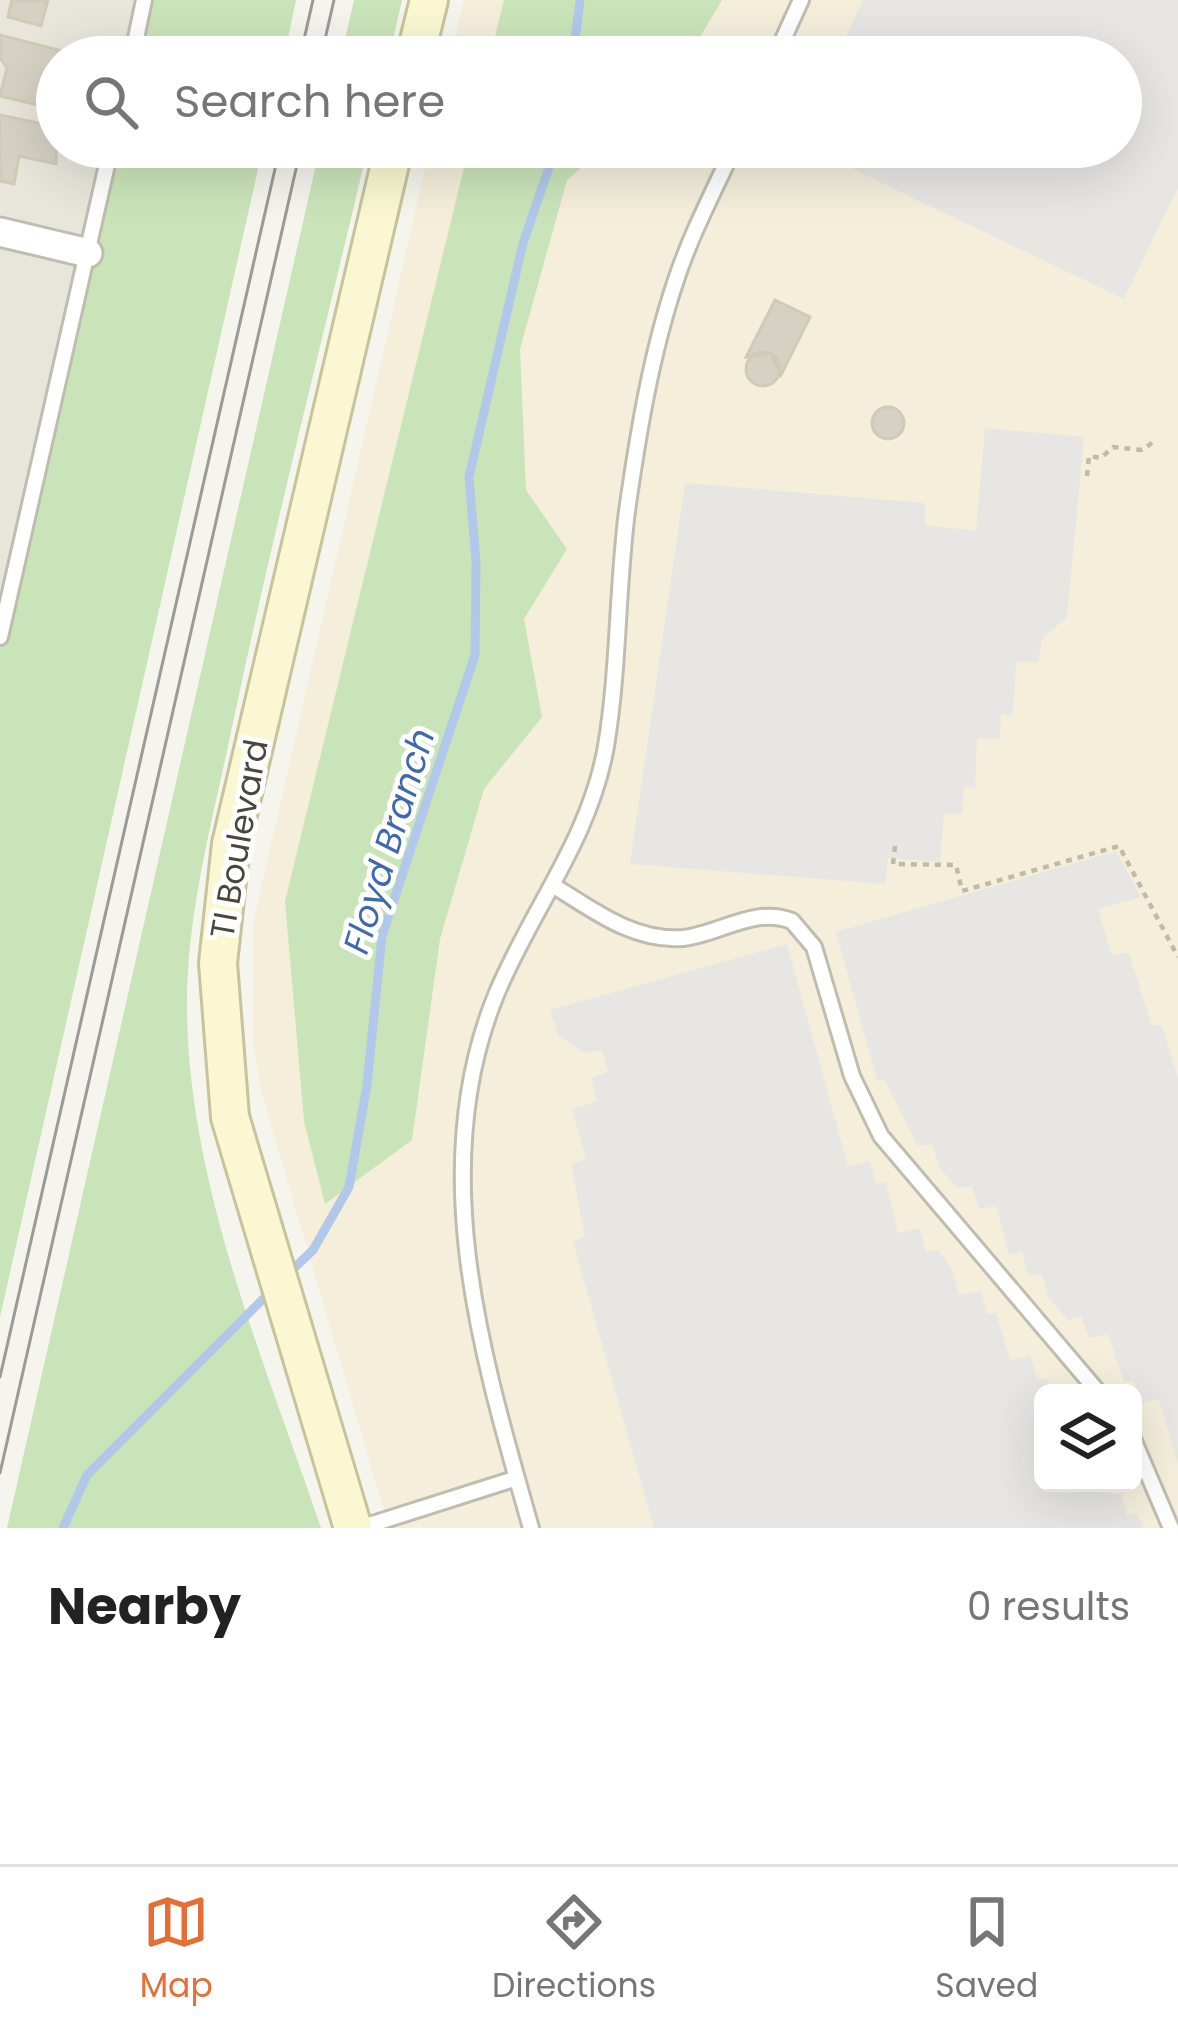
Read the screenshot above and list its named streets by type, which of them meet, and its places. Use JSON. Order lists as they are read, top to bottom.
{
  "streets": {
    "street": ["TI Boulevard"]
  },
  "water": ["Floyd Branch"],
  "page": {
    "search": "Search here",
    "heading": ["Nearby", "0 results"],
    "nav": ["Map", "Directions", "Saved"]
  }
}
